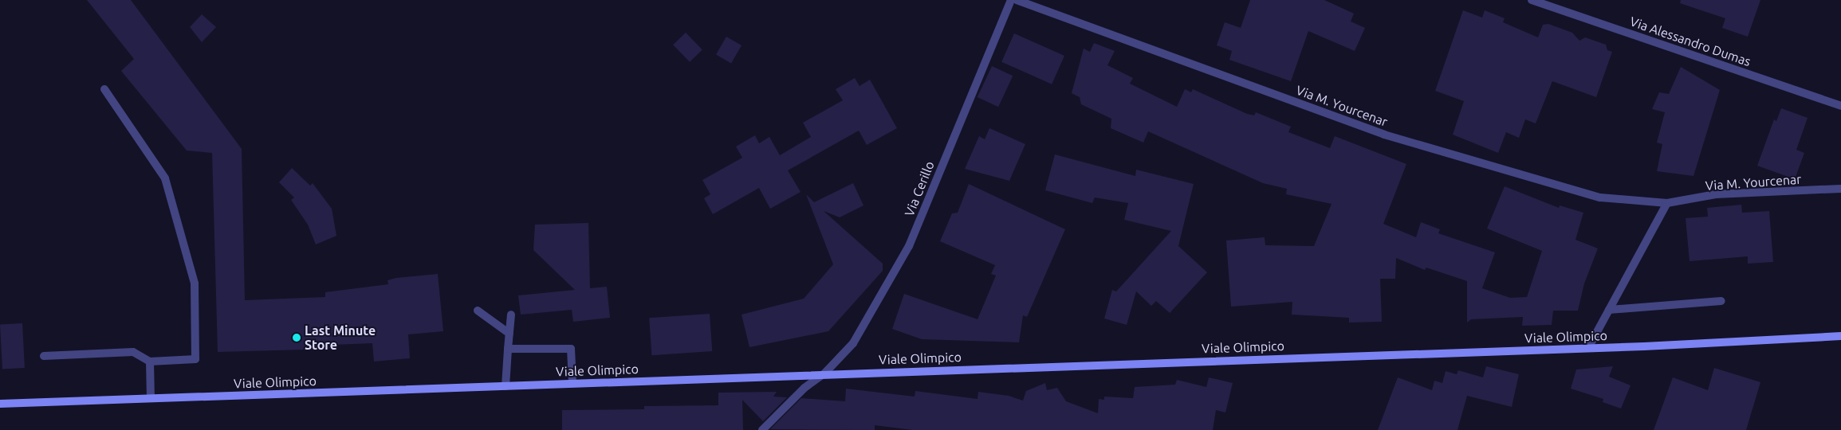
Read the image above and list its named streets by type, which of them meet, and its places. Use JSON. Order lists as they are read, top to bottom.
{
  "streets": {
    "street": [
      "Via Alessandro Dumas",
      "Via M. Yourcenar",
      "Via Cerillo",
      "Viale Olimpico"
    ]
  },
  "crossings": [
    ["Via Cerillo", "Viale Olimpico"]
  ],
  "places": ["Last Minute Store"]
}
